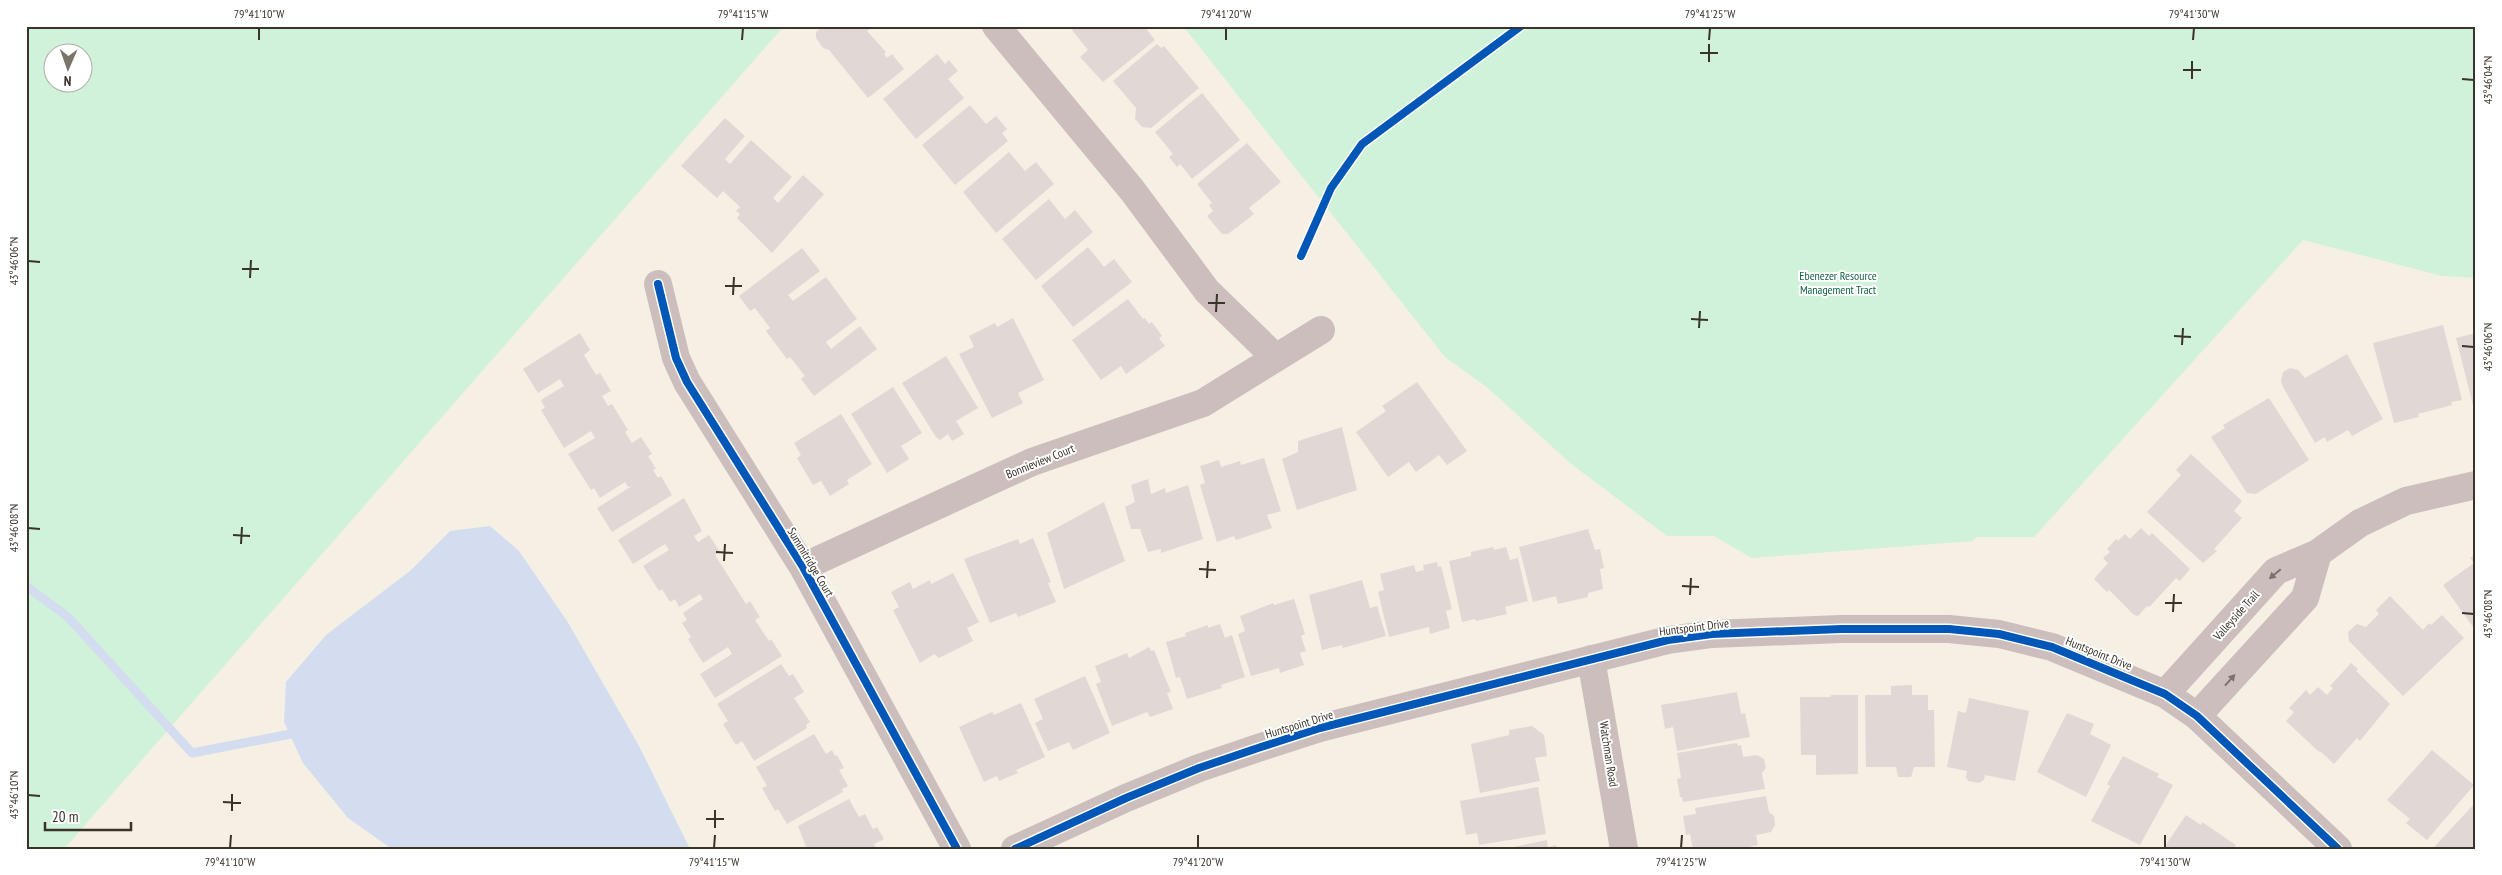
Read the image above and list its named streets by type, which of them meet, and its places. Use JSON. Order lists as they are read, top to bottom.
{
  "streets": {
    "street": [
      "Bonnieview Court",
      "Summitridge Court",
      "Valleyside Trail",
      "Huntspoint Drive",
      "Watchman Road"
    ]
  },
  "crossings": [
    ["Bonnieview Court", "Summitridge Court"],
    ["Valleyside Trail", "Huntspoint Drive"],
    ["Huntspoint Drive", "Watchman Road"]
  ],
  "parks": ["Ebenezer Resource Management Tract"],
  "scale_bar": "20 m",
  "north": "bottom",
  "coordinates": [
    "79°41'10\"W",
    "79°41'15\"W",
    "79°41'20\"W",
    "79°41'25\"W",
    "79°41'30\"W",
    "43°46'04\"N",
    "43°46'06\"N",
    "43°46'08\"N",
    "43°46'10\"N"
  ]
}
